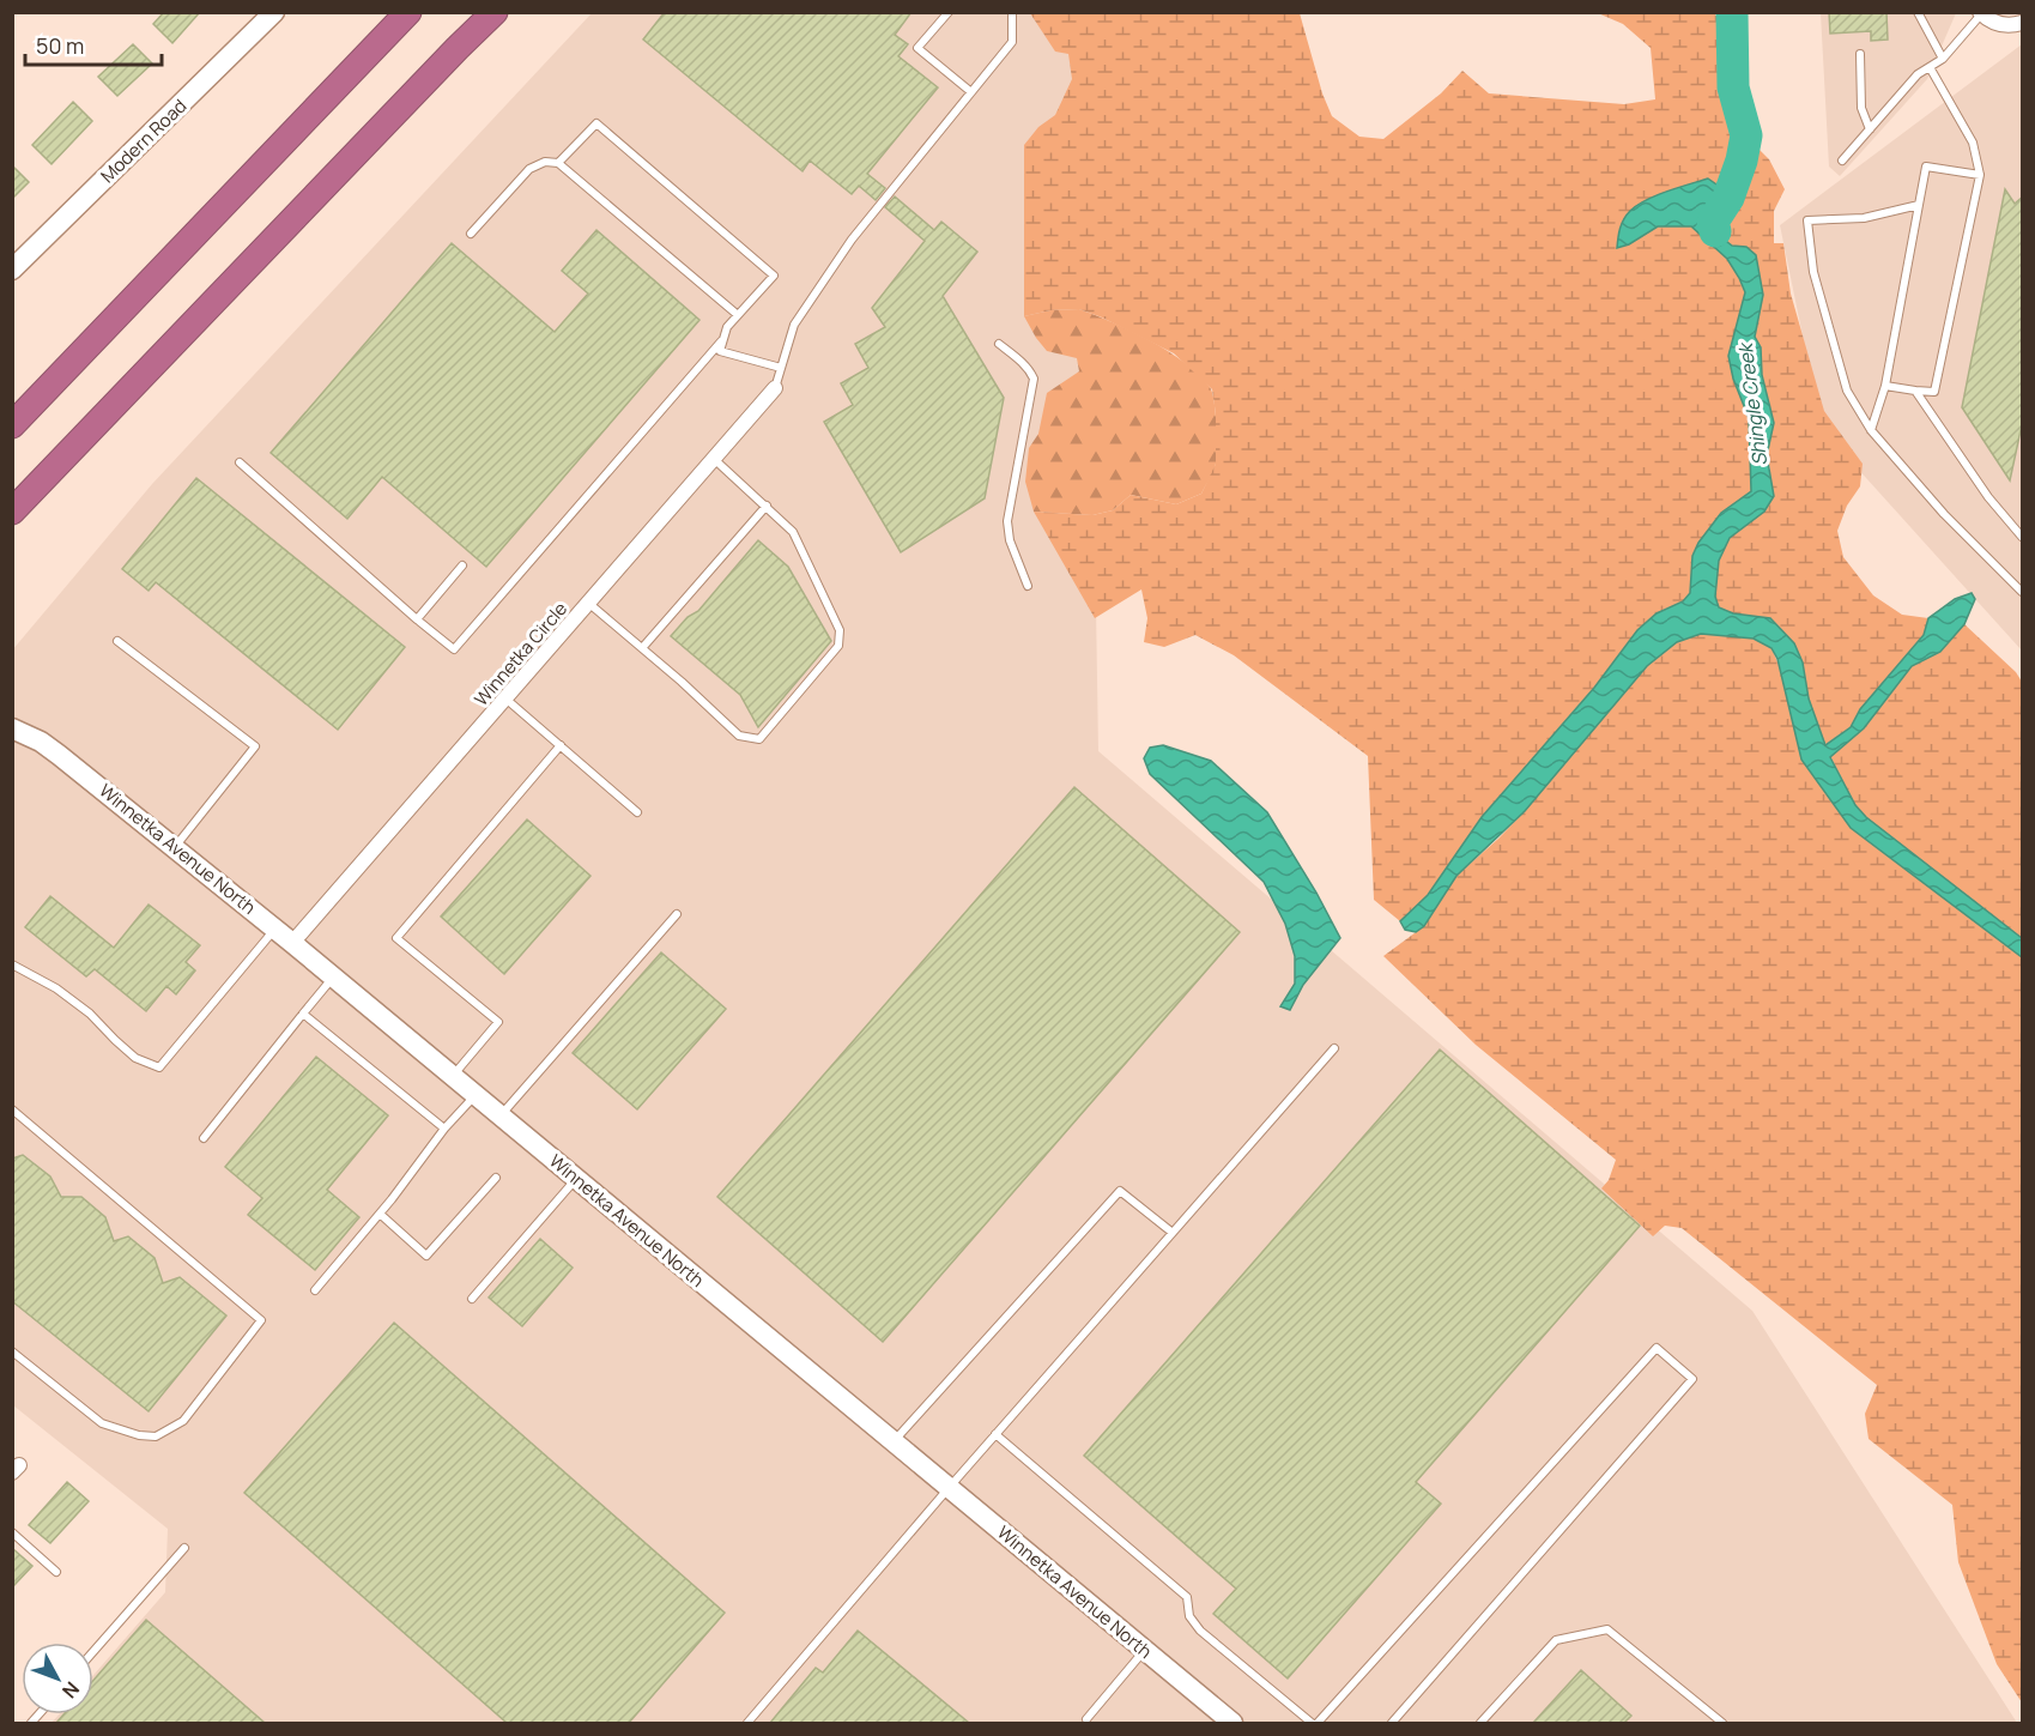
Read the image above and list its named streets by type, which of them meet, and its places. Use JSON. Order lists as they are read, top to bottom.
{
  "streets": {
    "street": ["Modern Road", "Winnetka Circle", "Winnetka Avenue North"]
  },
  "crossings": [
    ["Winnetka Circle", "Winnetka Avenue North"]
  ],
  "water": ["Shingle Creek"],
  "scale_bar": "50 m",
  "north": "bottom right"
}
